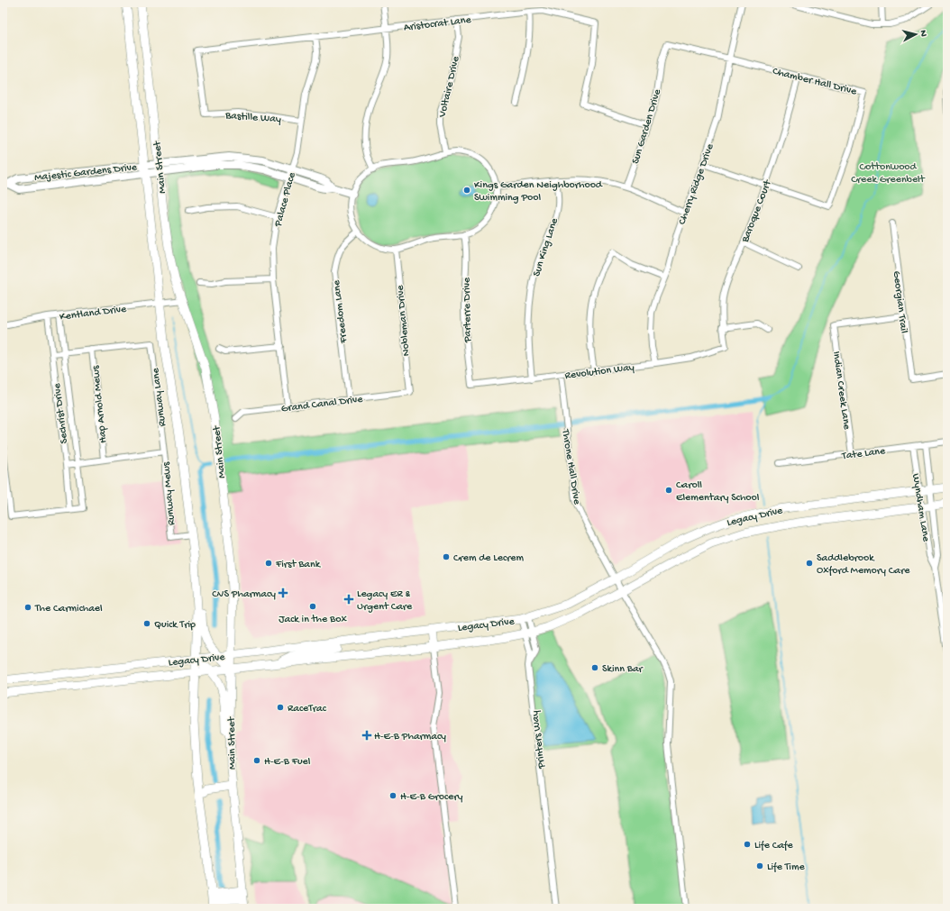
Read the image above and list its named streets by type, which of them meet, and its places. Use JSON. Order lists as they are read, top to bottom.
{
  "streets": {
    "main road": ["Main Street", "Legacy Drive"],
    "street": [
      "Aristocrat Lane",
      "Chamber Hall Drive",
      "Voltaire Drive",
      "Bastille Way",
      "Sun Garden Drive",
      "Majestic Gardens Drive",
      "Cherry Ridge Drive",
      "Palace Place",
      "Baroque Court",
      "Sun King Lane",
      "Georgian Trail",
      "Parterre Drive",
      "Kentland Drive",
      "Freedom Lane",
      "Nobleman Drive",
      "Revolution Way",
      "Indian Creek Lane",
      "Runway Lane",
      "Grand Canal Drive",
      "Hap Arnold Mews",
      "Sechrist Drive",
      "Tate Lane",
      "Throne Hall Drive",
      "Runway Mews",
      "Wyndham Lane",
      "Printers Way"
    ]
  },
  "crossings": [
    ["Aristocrat Lane", "Voltaire Drive"],
    ["Aristocrat Lane", "Bastille Way"],
    ["Aristocrat Lane", "Sun Garden Drive"],
    ["Aristocrat Lane", "Palace Place"],
    ["Chamber Hall Drive", "Sun Garden Drive"],
    ["Chamber Hall Drive", "Cherry Ridge Drive"],
    ["Chamber Hall Drive", "Baroque Court"],
    ["Voltaire Drive", "Majestic Gardens Drive"],
    ["Voltaire Drive", "Parterre Drive"],
    ["Voltaire Drive", "Freedom Lane"],
    ["Voltaire Drive", "Nobleman Drive"],
    ["Bastille Way", "Palace Place"],
    ["Main Street", "Majestic Gardens Drive"],
    ["Main Street", "Kentland Drive"],
    ["Main Street", "Runway Mews"],
    ["Main Street", "Legacy Drive"],
    ["Majestic Gardens Drive", "Palace Place"],
    ["Majestic Gardens Drive", "Parterre Drive"],
    ["Majestic Gardens Drive", "Freedom Lane"],
    ["Majestic Gardens Drive", "Nobleman Drive"],
    ["Cherry Ridge Drive", "Revolution Way"],
    ["Palace Place", "Grand Canal Drive"],
    ["Baroque Court", "Revolution Way"],
    ["Sun King Lane", "Revolution Way"],
    ["Georgian Trail", "Indian Creek Lane"],
    ["Parterre Drive", "Freedom Lane"],
    ["Parterre Drive", "Nobleman Drive"],
    ["Parterre Drive", "Revolution Way"],
    ["Kentland Drive", "Sechrist Drive"],
    ["Freedom Lane", "Nobleman Drive"],
    ["Freedom Lane", "Grand Canal Drive"],
    ["Nobleman Drive", "Grand Canal Drive"],
    ["Revolution Way", "Throne Hall Drive"],
    ["Indian Creek Lane", "Tate Lane"],
    ["Runway Lane", "Hap Arnold Mews"],
    ["Runway Lane", "Runway Mews"],
    ["Tate Lane", "Wyndham Lane"],
    ["Throne Hall Drive", "Legacy Drive"],
    ["Wyndham Lane", "Legacy Drive"],
    ["Legacy Drive", "Printers Way"]
  ],
  "parks": ["Cottonwood Creek Greenbelt"],
  "places": {
    "other": [
      "Kings Garden Neighborhood Swimming Pool",
      "Caroll Elementary School",
      "Crem de Lecrem",
      "First Bank",
      "Saddlebrook Oxford Memory Care",
      "Jack in the Box",
      "The Carmichael",
      "Quick Trip",
      "Skinn Bar",
      "RaceTrac",
      "H-E-B Fuel",
      "H-E-B Grocery",
      "Life Cafe",
      "Life Time"
    ],
    "health": ["CVS Pharmacy", "Legacy ER & Urgent Care", "H-E-B Pharmacy"]
  },
  "north": "right"
}
